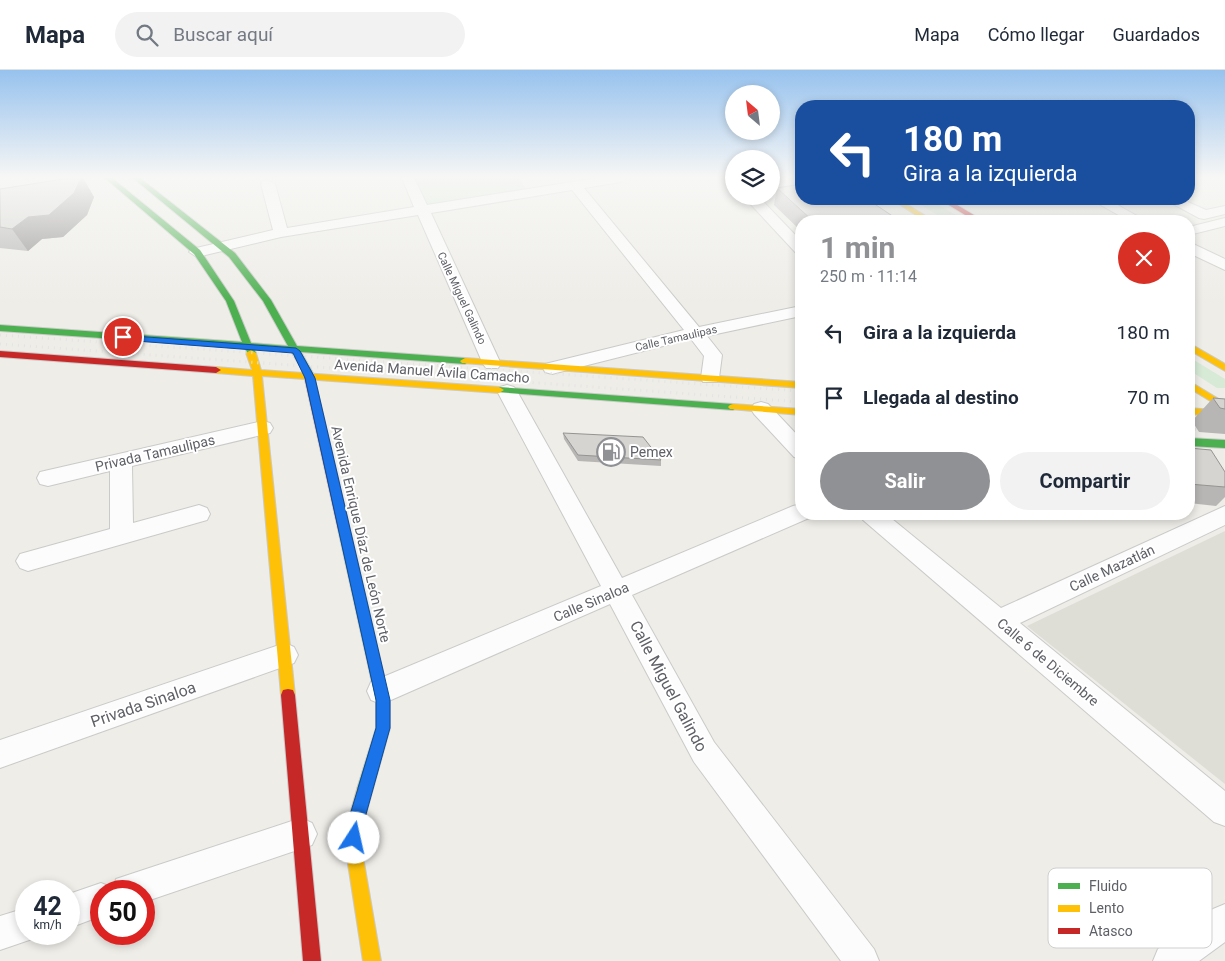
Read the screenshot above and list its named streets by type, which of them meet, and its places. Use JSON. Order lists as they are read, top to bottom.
{
  "streets": {
    "main road": ["Avenida Manuel Ávila Camacho", "Avenida Enrique Díaz de León Norte"],
    "street": [
      "Calle Miguel Galindo",
      "Calle Tamaulipas",
      "Privada Tamaulipas",
      "Calle Mazatlán",
      "Calle Sinaloa",
      "Calle 6 de Diciembre",
      "Privada Sinaloa"
    ]
  },
  "crossings": [
    ["Calle Miguel Galindo", "Avenida Manuel Ávila Camacho"],
    ["Calle Miguel Galindo", "Calle Sinaloa"],
    ["Calle Tamaulipas", "Avenida Manuel Ávila Camacho"],
    ["Avenida Manuel Ávila Camacho", "Avenida Enrique Díaz de León Norte"],
    ["Avenida Enrique Díaz de León Norte", "Calle Sinaloa"],
    ["Calle Mazatlán", "Calle 6 de Diciembre"]
  ],
  "places": {
    "fuel station": ["Pemex"]
  },
  "legend": ["Fluido", "Lento", "Atasco"],
  "north": "top left",
  "page": {
    "header": "Mapa",
    "search": "Buscar aquí",
    "nav": ["Mapa", "Cómo llegar", "Guardados"],
    "turn": ["180 m", "Gira a la izquierda"],
    "heading": ["1 min", "250 m · 11:14"],
    "list": [
      {
        "name": "Gira a la izquierda",
        "value": "180 m"
      },
      {
        "name": "Llegada al destino",
        "value": "70 m"
      }
    ],
    "buttons": ["Salir", "Compartir"],
    "speed": "42 km/h",
    "limit": "50"
  }
}
